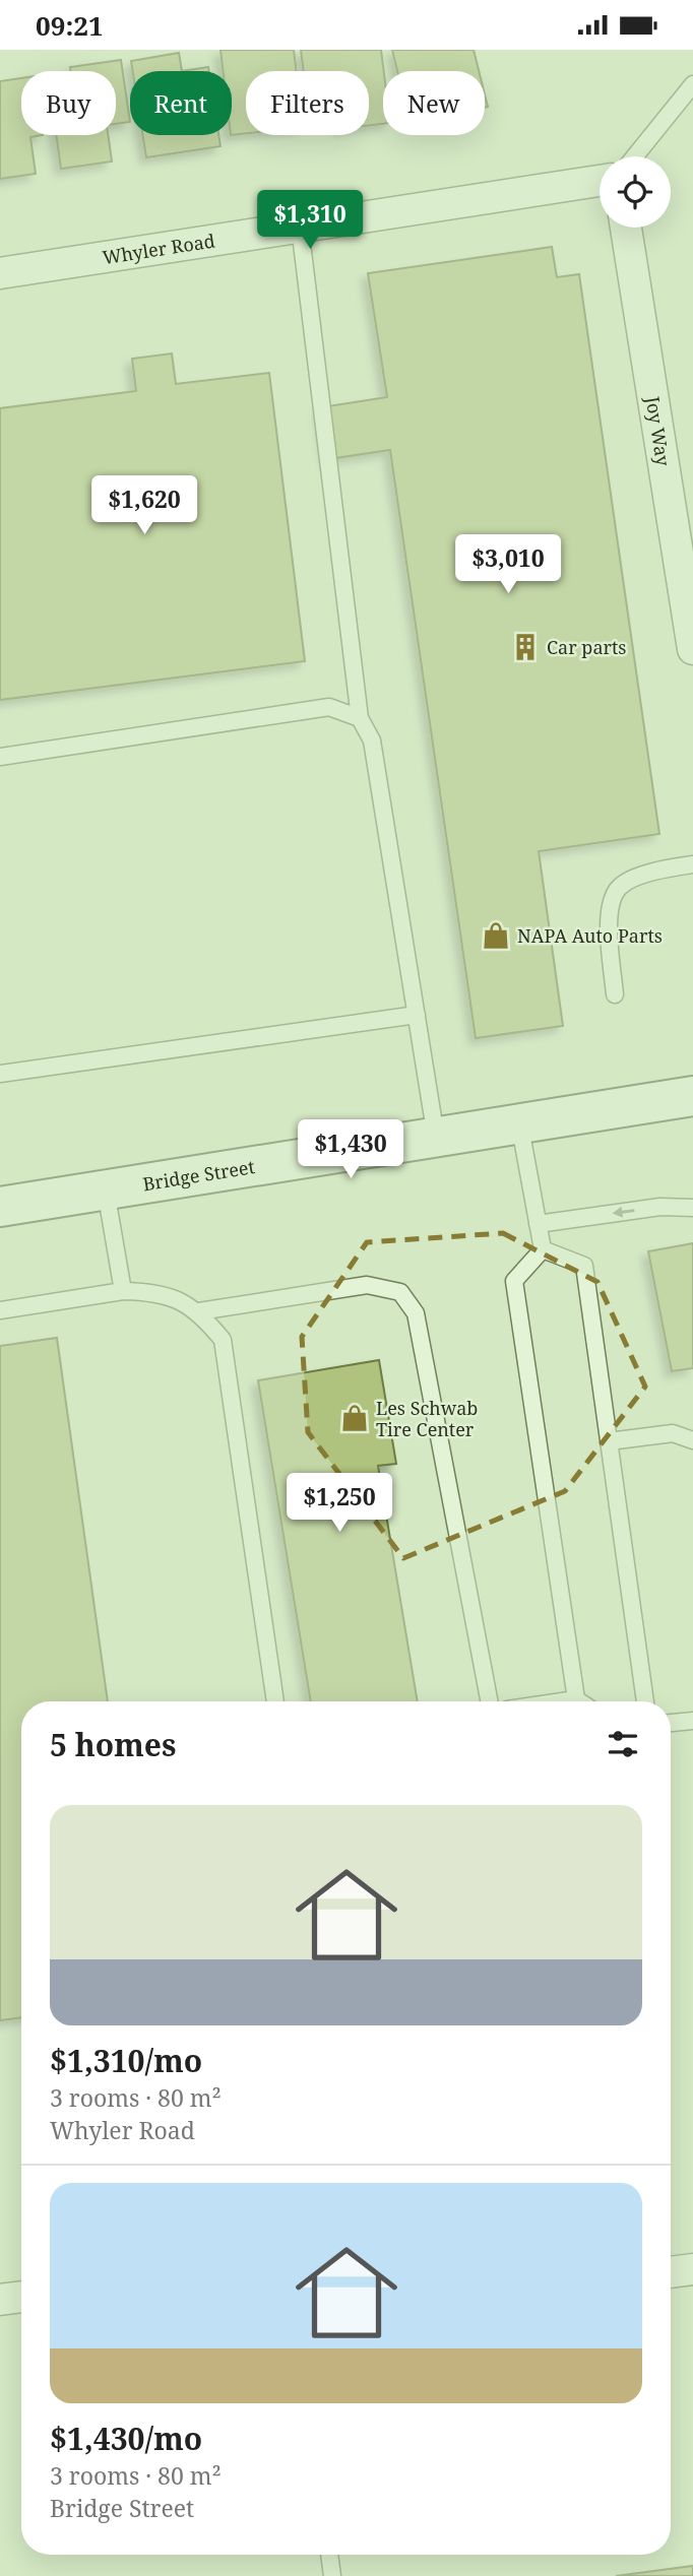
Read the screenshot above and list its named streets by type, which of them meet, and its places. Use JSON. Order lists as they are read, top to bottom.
{
  "streets": {
    "main road": ["Bridge Street"],
    "street": ["Whyler Road", "Joy Way"]
  },
  "places": {
    "building": ["Car parts"],
    "shop": ["NAPA Auto Parts", "Les Schwab Tire Center"]
  },
  "page": {
    "status": "09:21",
    "chip": [
      "Buy",
      "Rent",
      "Filters",
      "New"
    ],
    "price": [
      "$1,310",
      "$1,620",
      "$3,010",
      "$1,430",
      "$1,250"
    ],
    "heading": "5 homes",
    "list": [
      {
        "name": "$1,310/mo",
        "note": "3 rooms · 80 m² · Whyler Road"
      },
      {
        "name": "$1,430/mo",
        "note": "3 rooms · 80 m² · Bridge Street"
      }
    ]
  }
}
